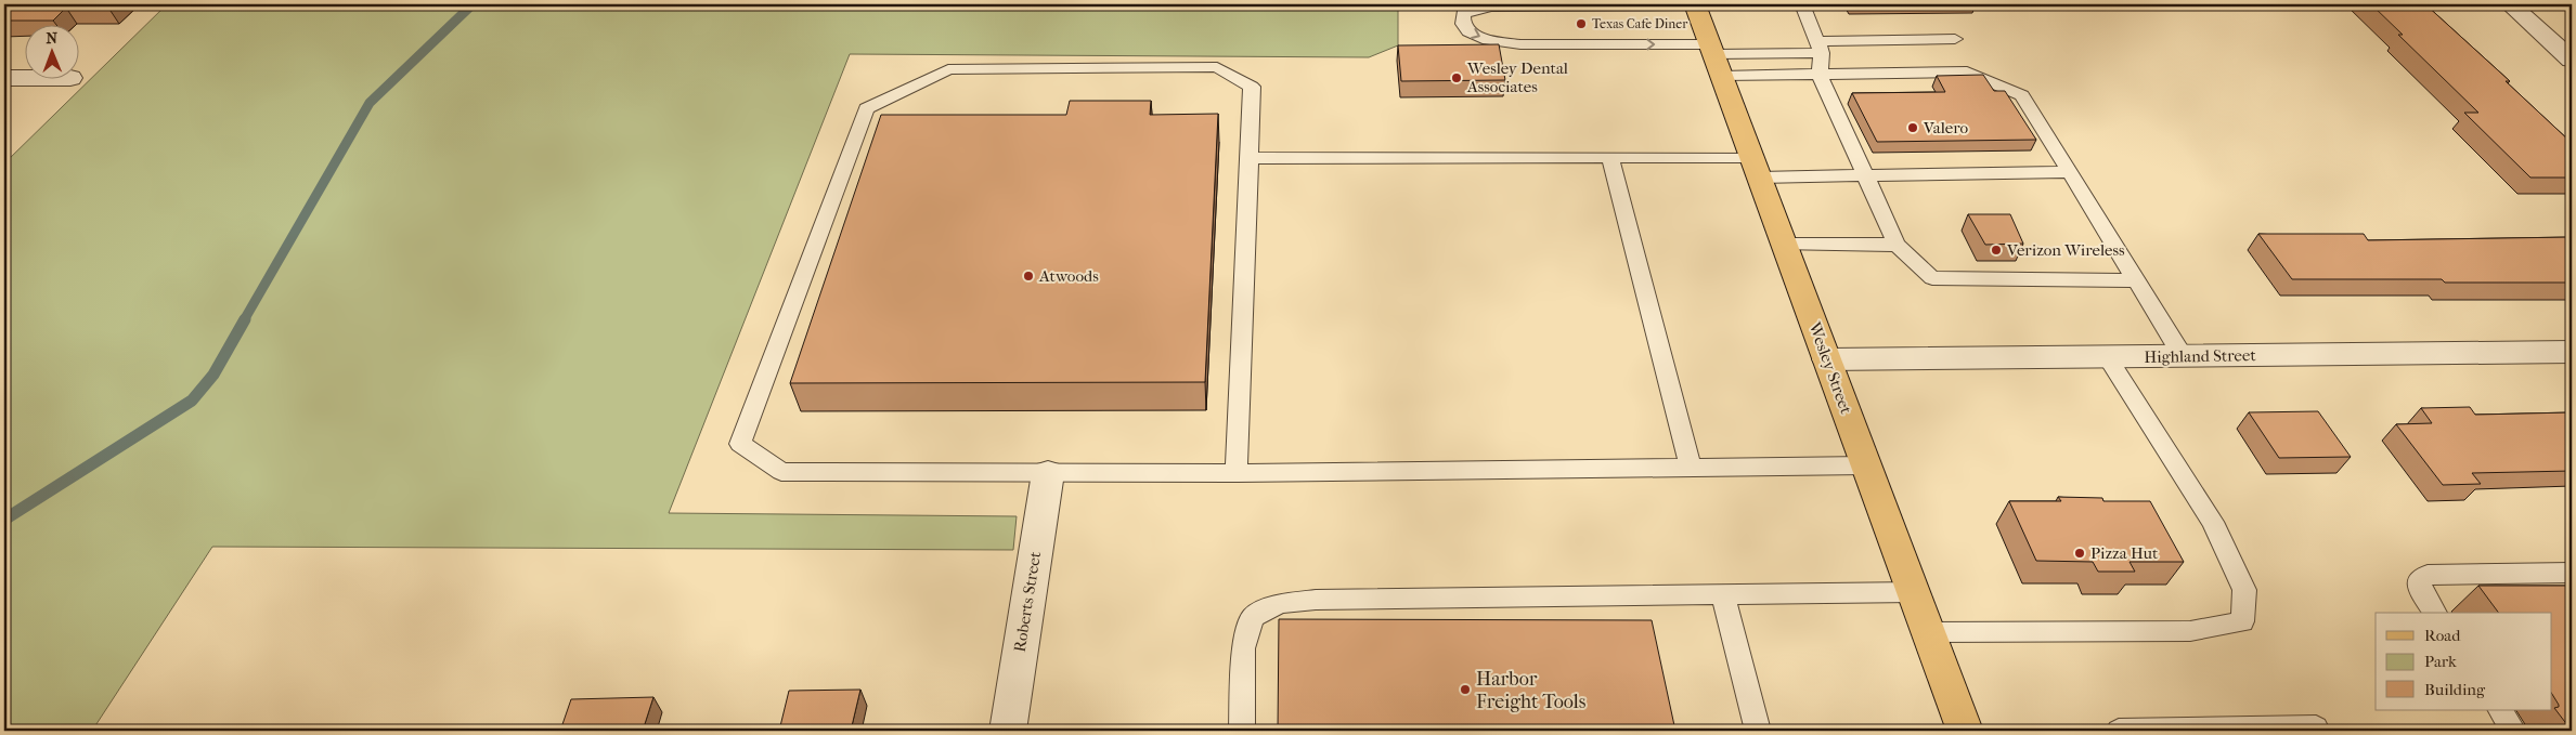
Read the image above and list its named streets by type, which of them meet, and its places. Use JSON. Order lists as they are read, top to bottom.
{
  "streets": {
    "main road": ["Wesley Street"],
    "street": ["Highland Street", "Roberts Street"]
  },
  "crossings": [
    ["Highland Street", "Wesley Street"]
  ],
  "places": [
    "Texas Cafe Diner",
    "Wesley Dental Associates",
    "Valero",
    "Verizon Wireless",
    "Atwoods",
    "Pizza Hut",
    "Harbor Freight Tools"
  ],
  "legend": ["Road", "Park", "Building"],
  "north": "top"
}
